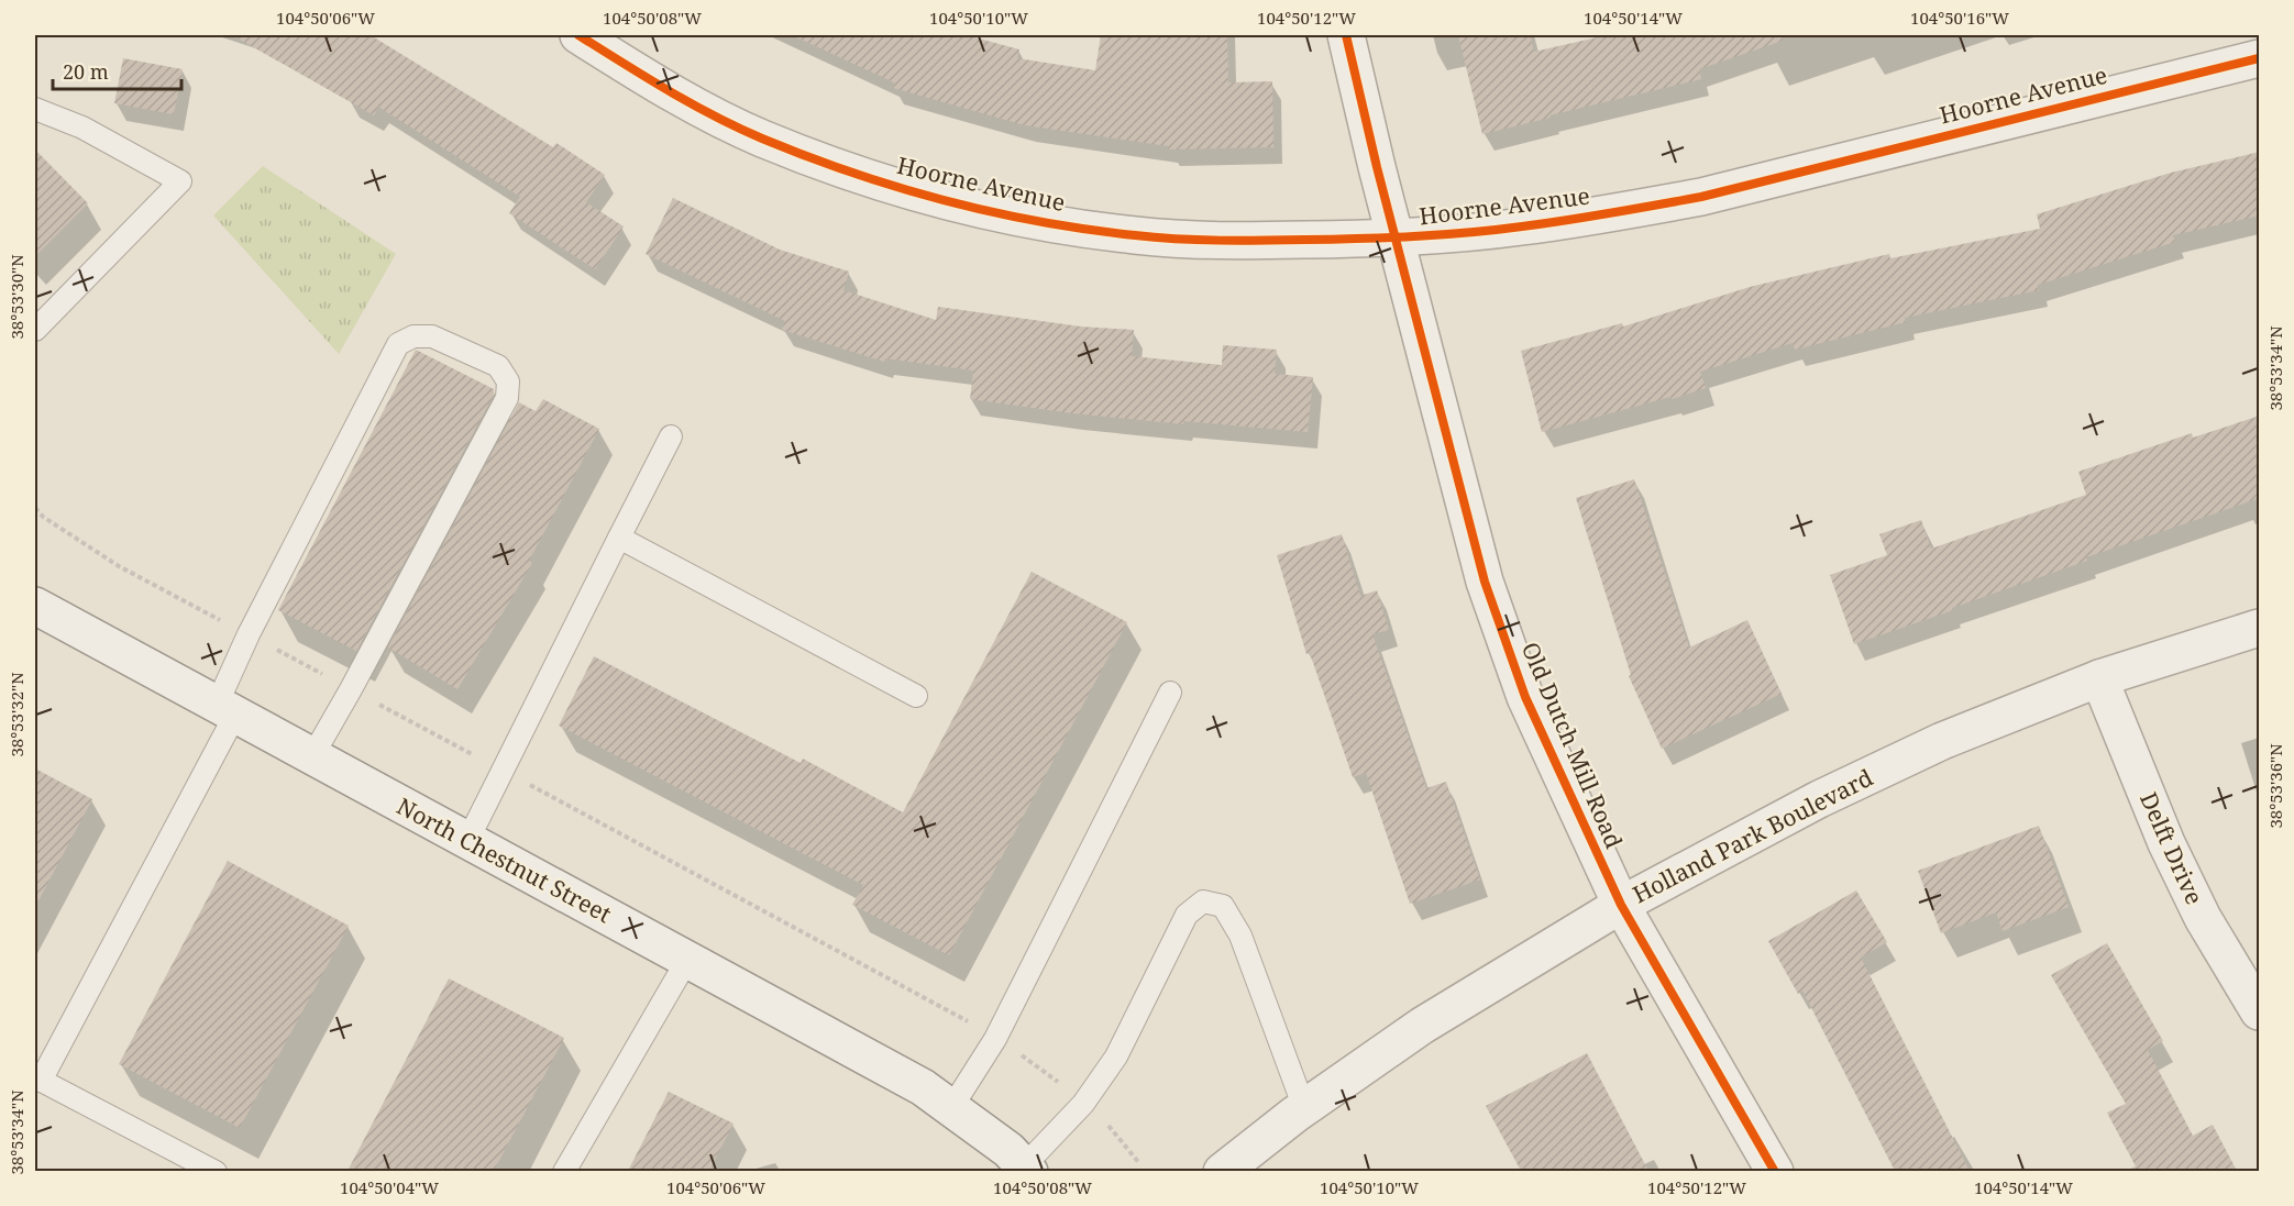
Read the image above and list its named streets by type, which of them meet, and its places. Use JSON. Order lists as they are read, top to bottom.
{
  "streets": {
    "street": [
      "Hoorne Avenue",
      "Old Dutch Mill Road",
      "Holland Park Boulevard",
      "Delft Drive",
      "North Chestnut Street"
    ]
  },
  "crossings": [
    ["Hoorne Avenue", "Old Dutch Mill Road"],
    ["Old Dutch Mill Road", "Holland Park Boulevard"],
    ["Holland Park Boulevard", "Delft Drive"]
  ],
  "scale_bar": "20 m",
  "coordinates": [
    "104°50'06\"W",
    "104°50'08\"W",
    "104°50'10\"W",
    "104°50'12\"W",
    "104°50'14\"W",
    "104°50'16\"W",
    "38°53'30\"N",
    "38°53'34\"N",
    "38°53'32\"N",
    "38°53'36\"N",
    "104°50'04\"W"
  ]
}
